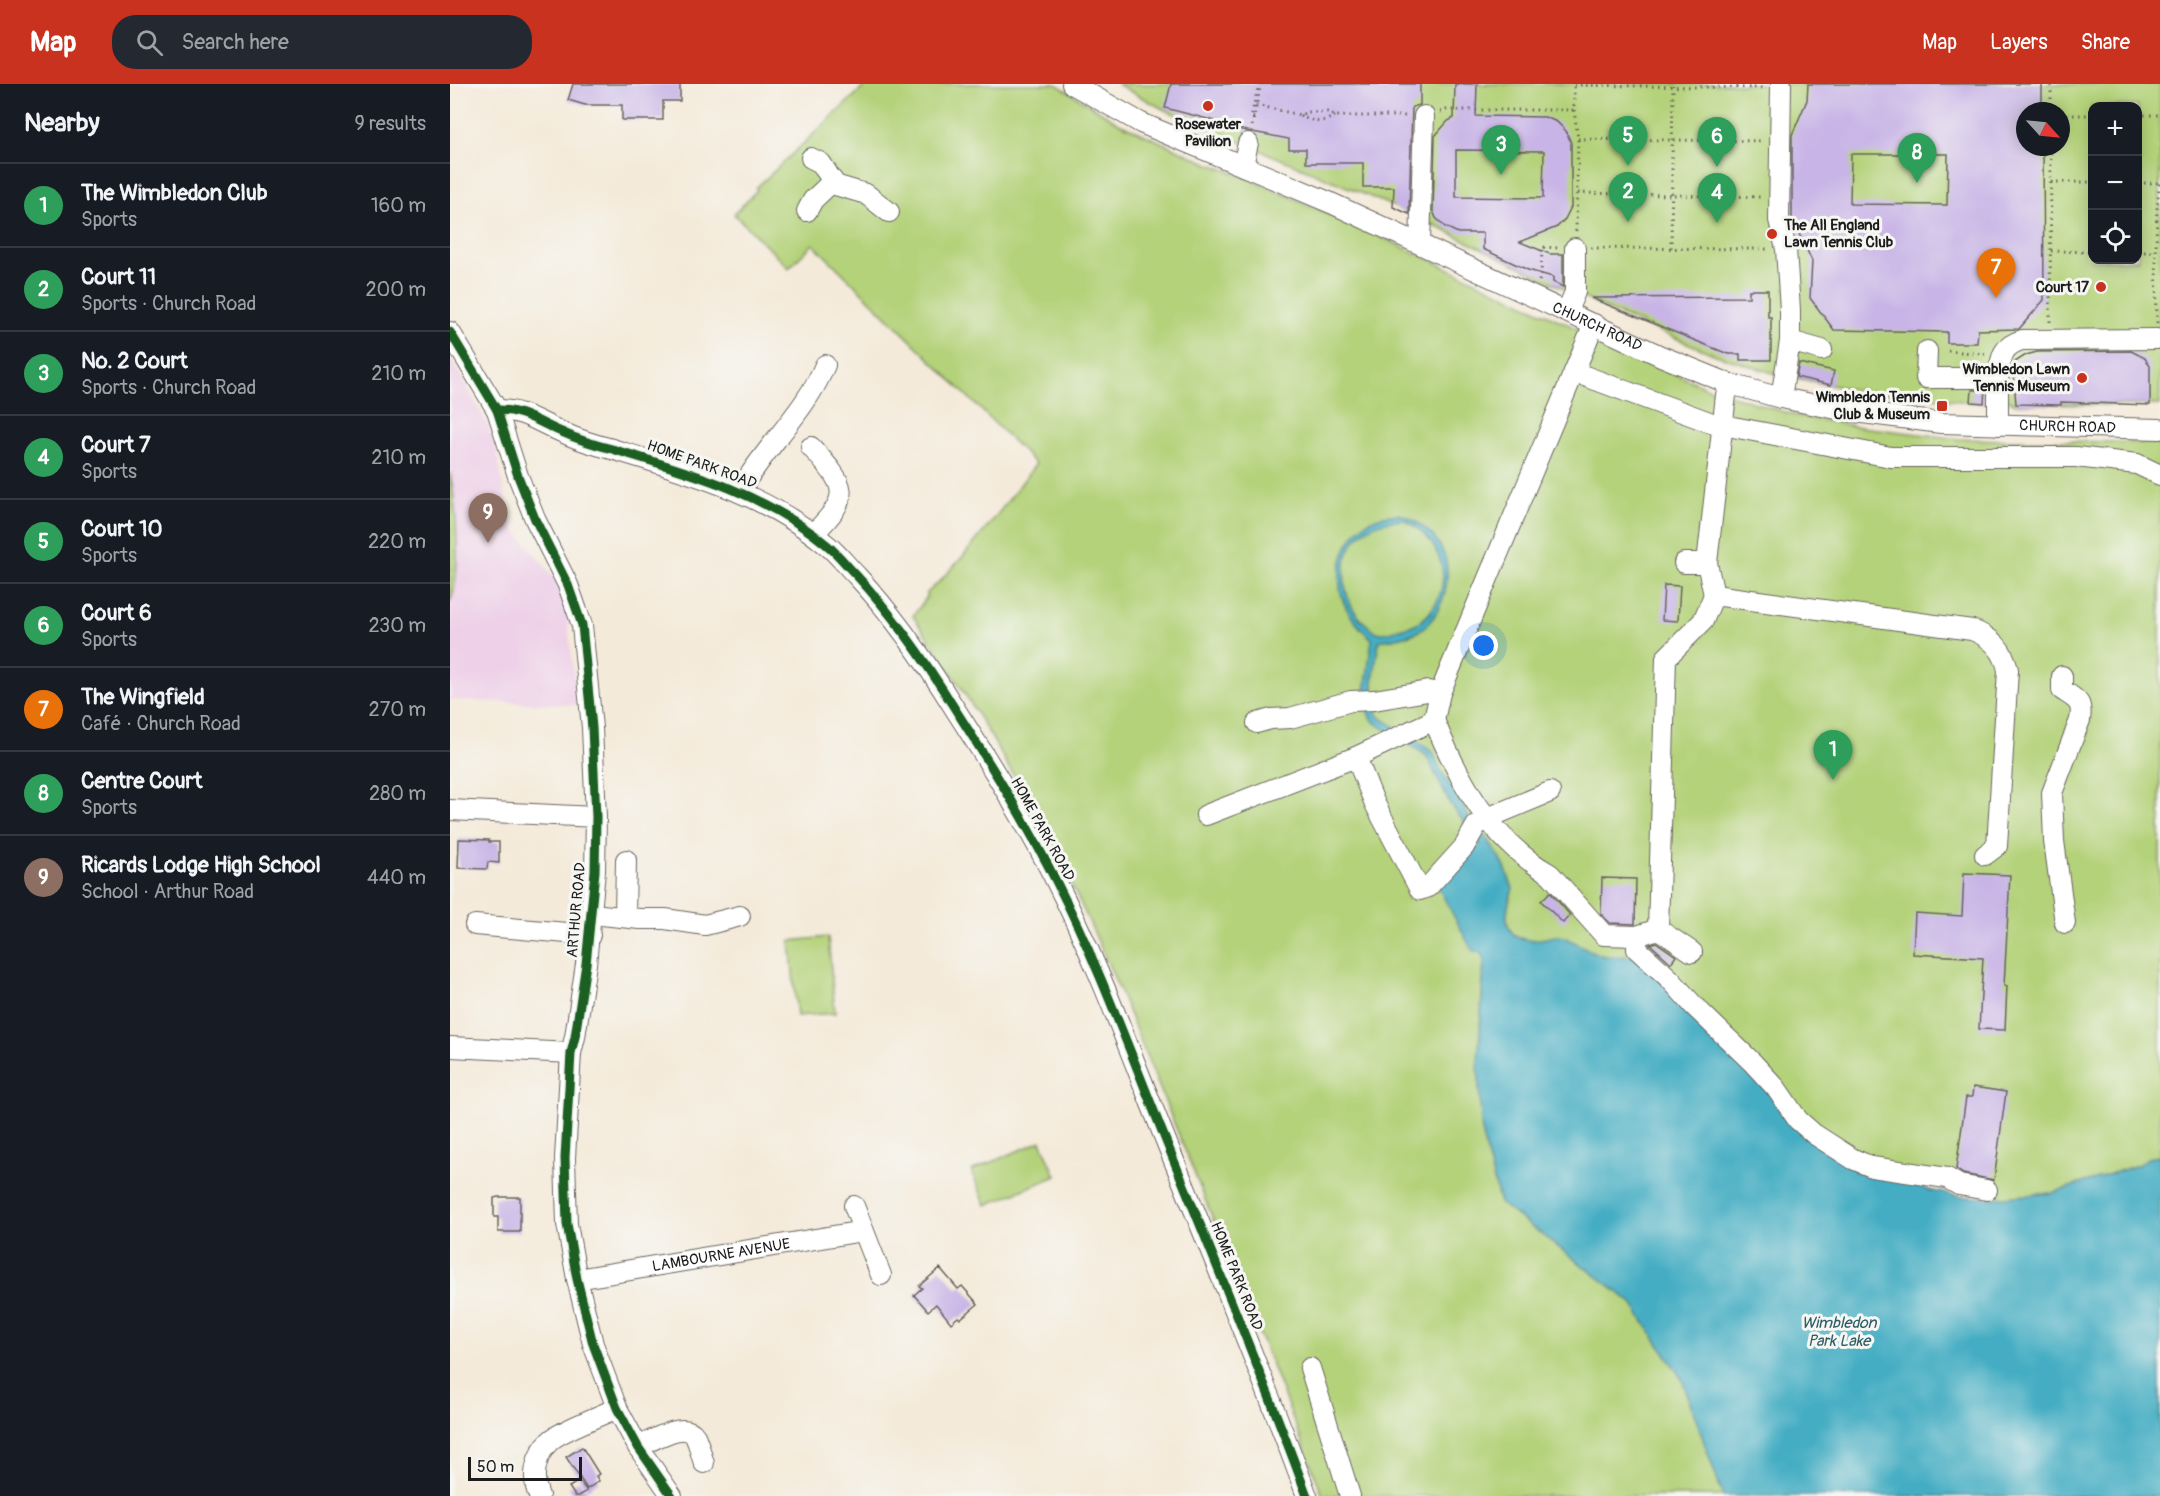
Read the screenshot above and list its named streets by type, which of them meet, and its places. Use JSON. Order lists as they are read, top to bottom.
{
  "streets": {
    "street": [
      "CHURCH ROAD",
      "HOME PARK ROAD",
      "ARTHUR ROAD",
      "LAMBOURNE AVENUE"
    ]
  },
  "crossings": [
    ["HOME PARK ROAD", "ARTHUR ROAD"],
    ["ARTHUR ROAD", "LAMBOURNE AVENUE"]
  ],
  "water": ["Wimbledon Park Lake"],
  "places": {
    "other": [
      "Rosewater Pavilion",
      "The All England Lawn Tennis Club",
      "Court 17",
      "Wimbledon Lawn Tennis Museum"
    ],
    "transit": ["Wimbledon Tennis Club & Museum"]
  },
  "scale_bar": "50 m",
  "north": "bottom right",
  "page": {
    "header": "Map",
    "search": "Search here",
    "nav": ["Map", "Layers", "Share"],
    "heading": ["Nearby", "9 results"],
    "map_buttons": ["+", "−"],
    "pins": [
      "5",
      "6",
      "3",
      "8",
      "2",
      "4",
      "7",
      "9",
      "1"
    ],
    "list": [
      {
        "mark": "1",
        "name": "The Wimbledon Club",
        "note": "Sports",
        "value": "160 m"
      },
      {
        "mark": "2",
        "name": "Court 11",
        "note": "Sports · Church Road",
        "value": "200 m"
      },
      {
        "mark": "3",
        "name": "No. 2 Court",
        "note": "Sports · Church Road",
        "value": "210 m"
      },
      {
        "mark": "4",
        "name": "Court 7",
        "note": "Sports",
        "value": "210 m"
      },
      {
        "mark": "5",
        "name": "Court 10",
        "note": "Sports",
        "value": "220 m"
      },
      {
        "mark": "6",
        "name": "Court 6",
        "note": "Sports",
        "value": "230 m"
      },
      {
        "mark": "7",
        "name": "The Wingfield",
        "note": "Café · Church Road",
        "value": "270 m"
      },
      {
        "mark": "8",
        "name": "Centre Court",
        "note": "Sports",
        "value": "280 m"
      },
      {
        "mark": "9",
        "name": "Ricards Lodge High School",
        "note": "School · Arthur Road",
        "value": "440 m"
      }
    ],
    "scale": "50 m"
  }
}
